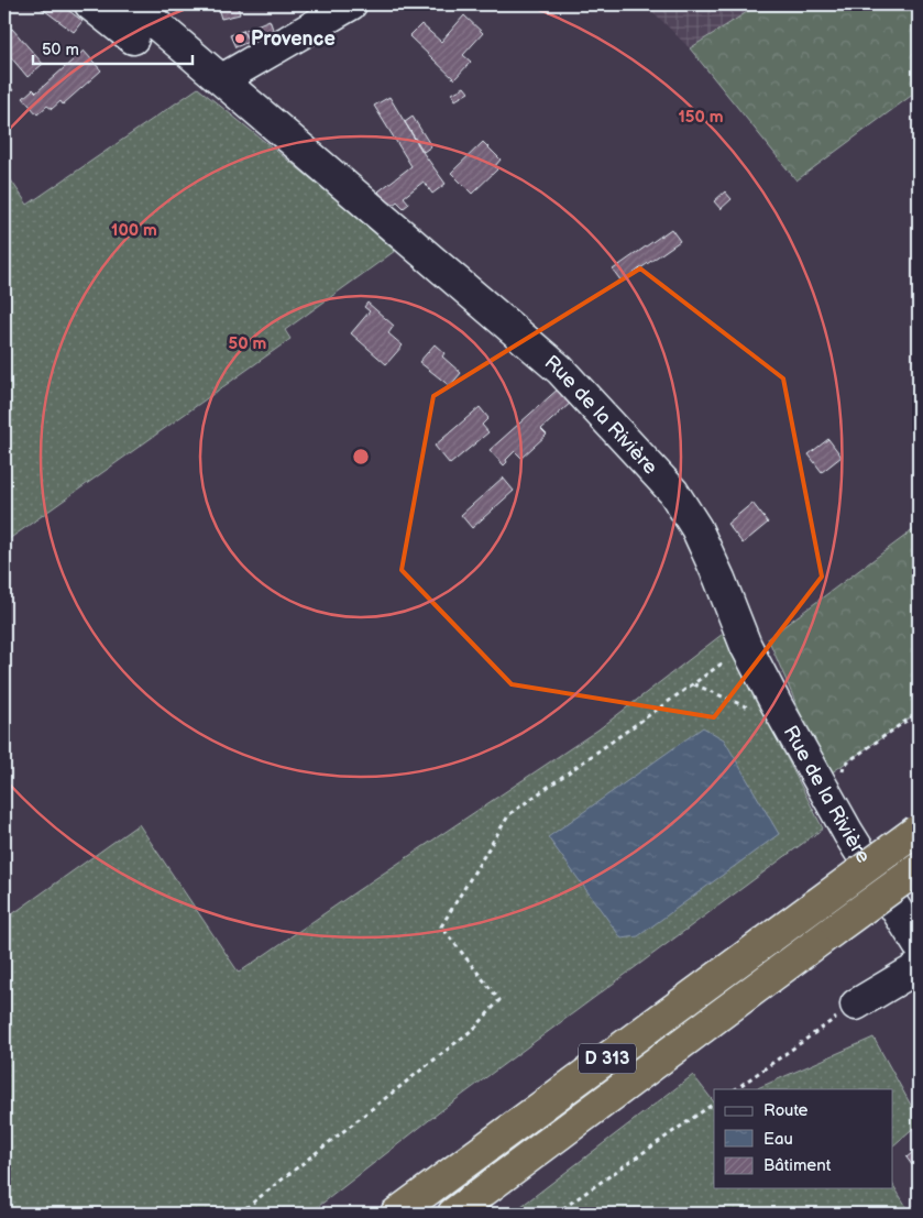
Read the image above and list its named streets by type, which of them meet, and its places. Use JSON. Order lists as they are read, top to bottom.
{
  "streets": {
    "highway": ["D 313"],
    "street": ["Rue de la Rivière"]
  },
  "places": ["Provence"],
  "legend": ["Route", "Eau", "Bâtiment"],
  "scale_bar": "50 m",
  "rings": ["150 m", "100 m", "50 m"]
}
